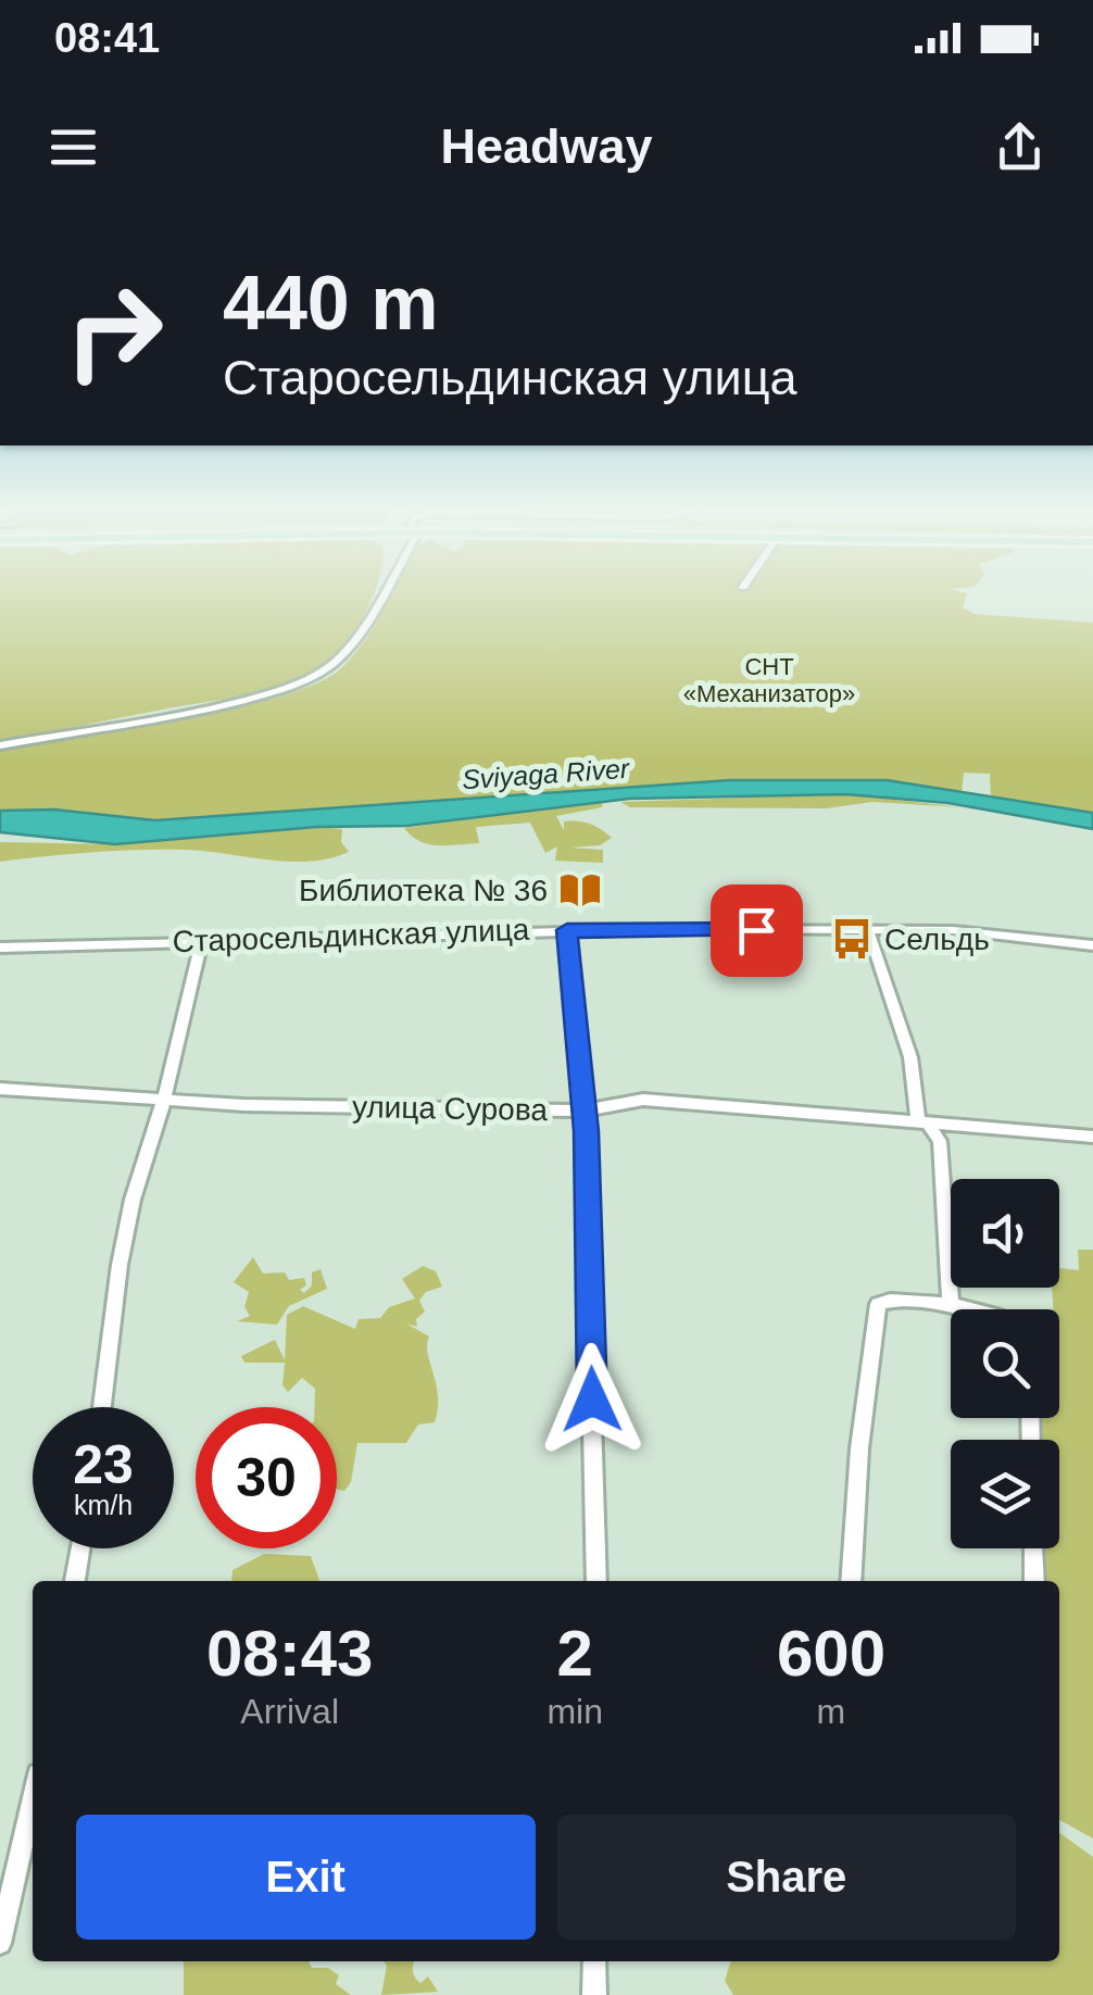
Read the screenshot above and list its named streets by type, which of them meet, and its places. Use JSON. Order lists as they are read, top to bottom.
{
  "streets": {
    "street": ["Старосельдинская улица", "улица Сурова"]
  },
  "water": ["Sviyaga River"],
  "parks": ["СНТ «Механизатор»"],
  "places": {
    "library": ["Библиотека № 36"],
    "bus stop": ["Сельдь"]
  },
  "page": {
    "status": "08:41",
    "header": "Headway",
    "turn": ["440 m", "Старосельдинская улица"],
    "speed": "23 km/h",
    "limit": "30",
    "eta": [
      "08:43",
      "Arrival",
      "2",
      "min",
      "600",
      "m"
    ],
    "buttons": ["Exit", "Share"]
  }
}
